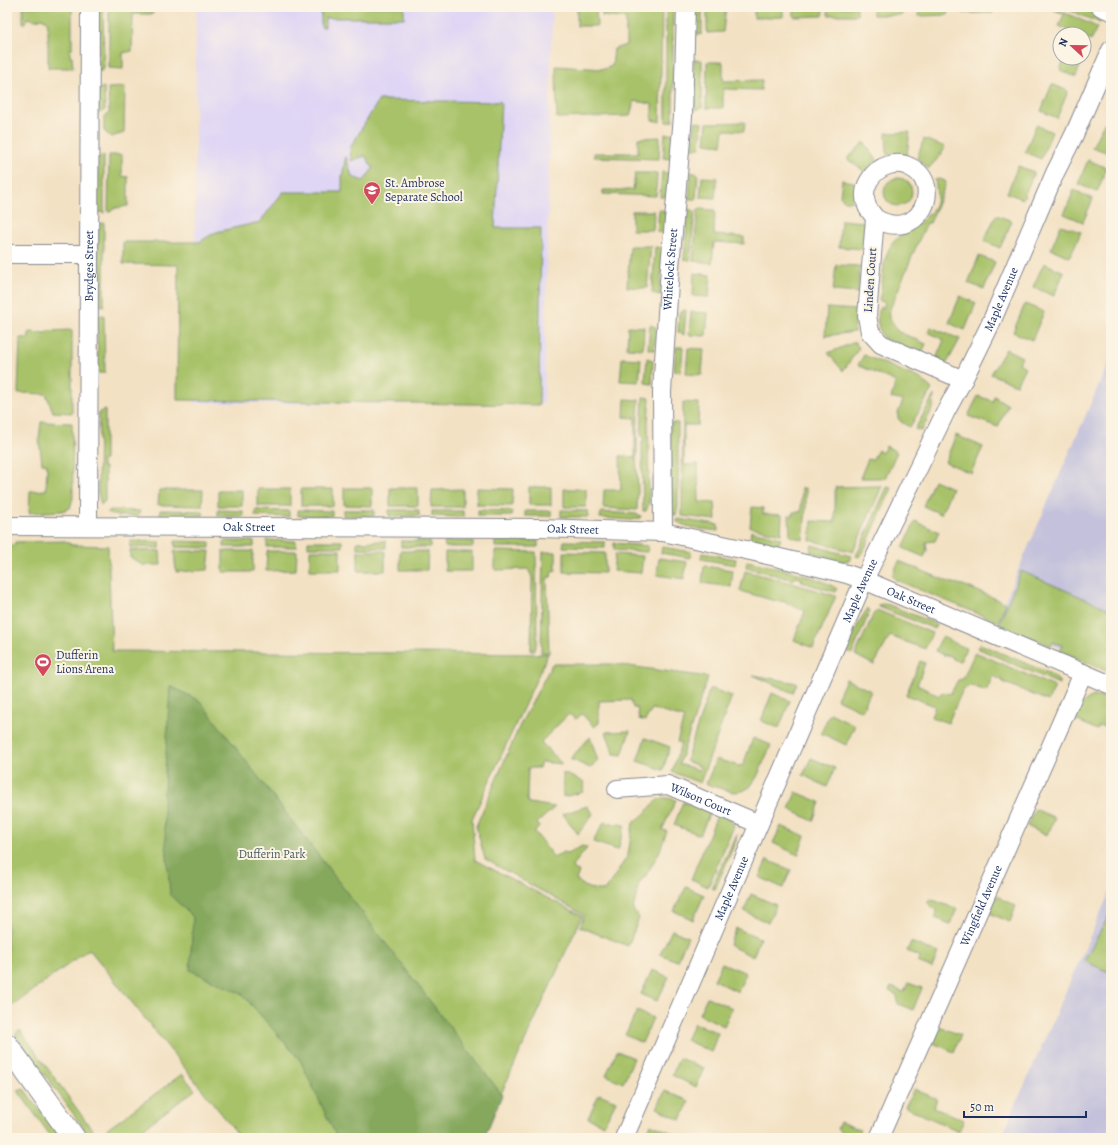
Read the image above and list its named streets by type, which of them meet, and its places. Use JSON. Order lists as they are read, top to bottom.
{
  "streets": {
    "street": [
      "Brydges Street",
      "Whitelock Street",
      "Linden Court",
      "Maple Avenue",
      "Oak Street",
      "Wilson Court",
      "Wingfield Avenue"
    ]
  },
  "crossings": [
    ["Brydges Street", "Oak Street"],
    ["Whitelock Street", "Oak Street"],
    ["Linden Court", "Maple Avenue"],
    ["Maple Avenue", "Oak Street"],
    ["Maple Avenue", "Wilson Court"],
    ["Oak Street", "Wingfield Avenue"]
  ],
  "parks": ["Dufferin Park"],
  "places": {
    "school or university": ["St. Ambrose Separate School"],
    "sports": ["Dufferin Lions Arena"]
  },
  "scale_bar": "50 m",
  "north": "left"
}
